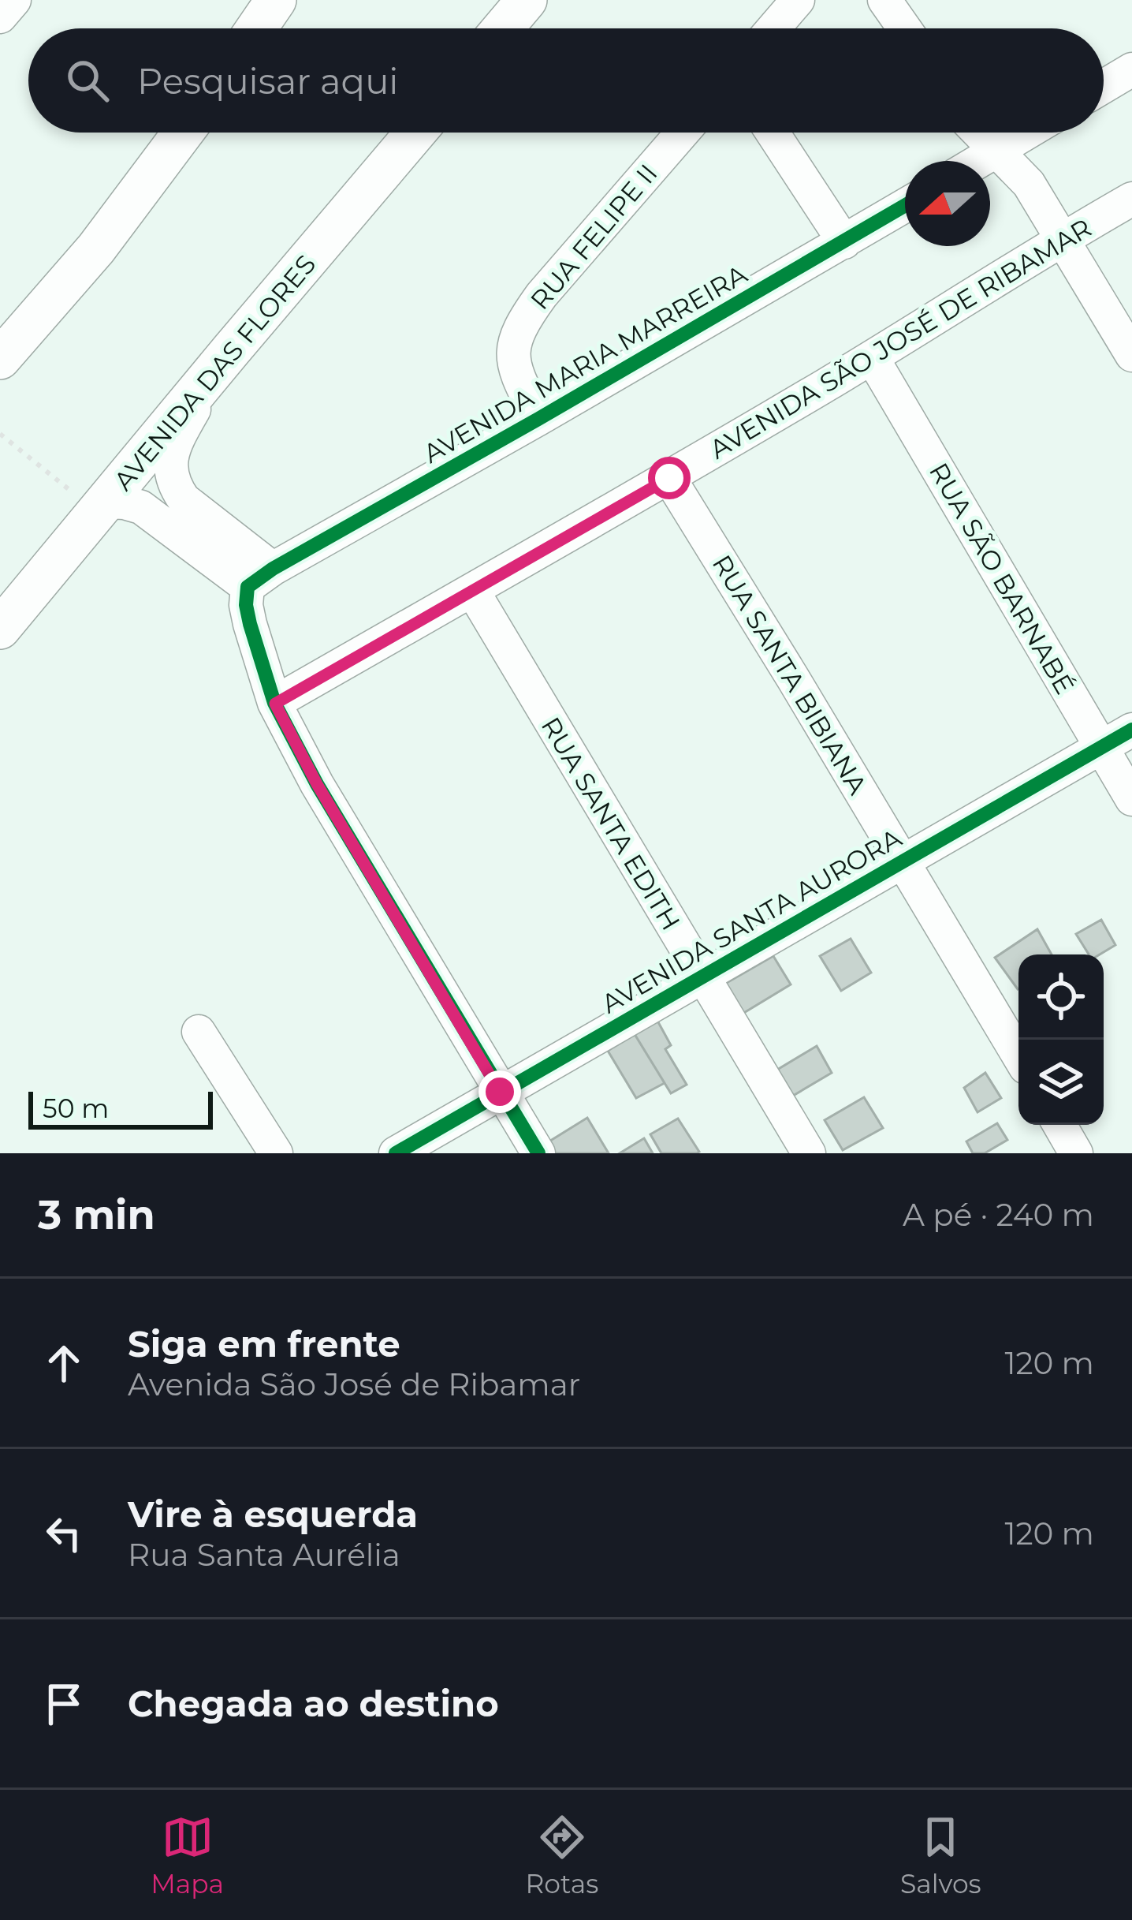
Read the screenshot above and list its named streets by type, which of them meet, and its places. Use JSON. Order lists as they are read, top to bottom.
{
  "streets": {
    "main road": ["AVENIDA DAS FLORES"],
    "street": [
      "RUA FELIPE II",
      "AVENIDA SÃO JOSÉ DE RIBAMAR",
      "AVENIDA MARIA MARREIRA",
      "RUA SÃO BARNABÉ",
      "RUA SANTA BIBIANA",
      "RUA SANTA EDITH",
      "AVENIDA SANTA AURORA"
    ]
  },
  "crossings": [
    ["RUA FELIPE II", "AVENIDA MARIA MARREIRA"],
    ["AVENIDA SÃO JOSÉ DE RIBAMAR", "RUA SÃO BARNABÉ"],
    ["AVENIDA SÃO JOSÉ DE RIBAMAR", "RUA SANTA BIBIANA"],
    ["AVENIDA SÃO JOSÉ DE RIBAMAR", "RUA SANTA EDITH"],
    ["RUA SÃO BARNABÉ", "AVENIDA SANTA AURORA"],
    ["RUA SANTA BIBIANA", "AVENIDA SANTA AURORA"],
    ["RUA SANTA EDITH", "AVENIDA SANTA AURORA"]
  ],
  "scale_bar": "50 m",
  "north": "left",
  "page": {
    "search": "Pesquisar aqui",
    "scale": "50 m",
    "heading": ["3 min", "A pé · 240 m"],
    "list": [
      ["Siga em frente", "Avenida São José de Ribamar", "120 m"],
      ["Vire à esquerda", "Rua Santa Aurélia", "120 m"],
      "Chegada ao destino"
    ],
    "nav": ["Mapa", "Rotas", "Salvos"]
  }
}
